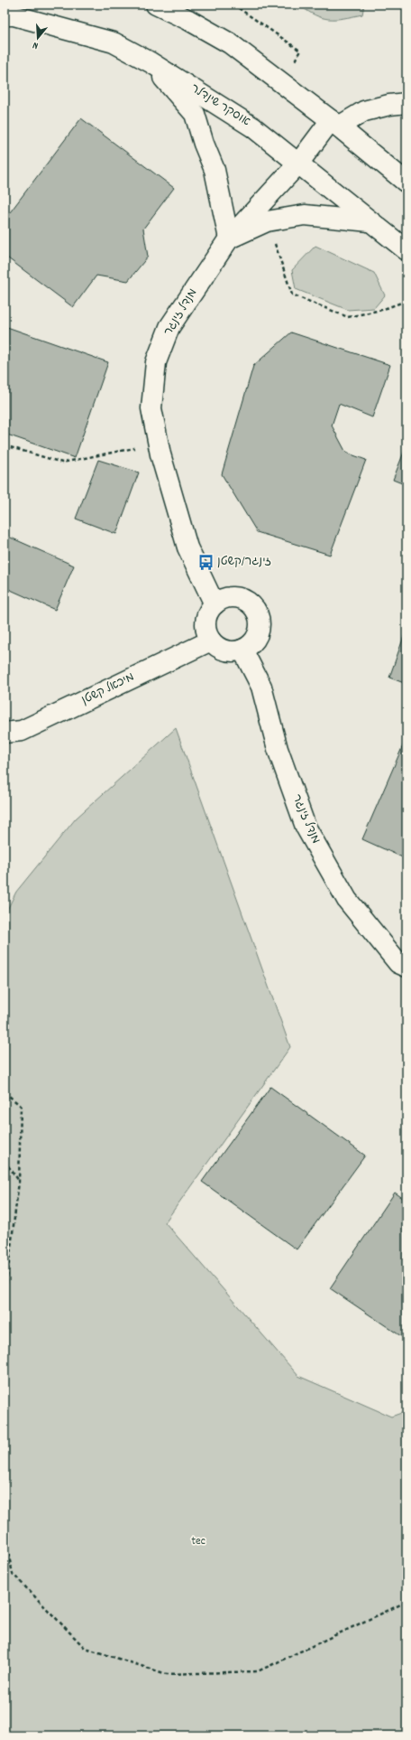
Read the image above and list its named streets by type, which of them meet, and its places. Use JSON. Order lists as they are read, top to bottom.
{
  "streets": {
    "street": ["אוסקר שינדלר", "מנדל זינגר", "מיכאל קשטן"]
  },
  "crossings": [
    ["אוסקר שינדלר", "מנדל זינגר"],
    ["מנדל זינגר", "מיכאל קשטן"]
  ],
  "parks": ["tec"],
  "places": {
    "bus stop": ["זינגר/קשטן"]
  },
  "north": "bottom"
}
